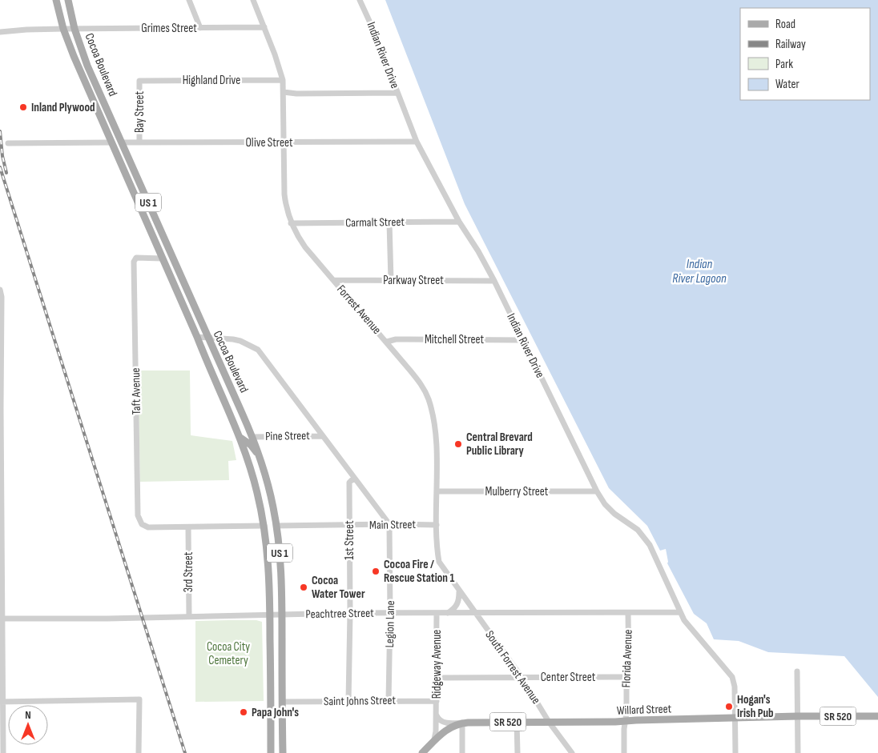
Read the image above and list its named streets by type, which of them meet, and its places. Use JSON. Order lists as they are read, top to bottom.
{
  "streets": {
    "main road": [
      "Cocoa Boulevard",
      "US 1",
      "Willard Street",
      "SR 520"
    ],
    "street": [
      "Grimes Street",
      "Indian River Drive",
      "Highland Drive",
      "Bay Street",
      "Olive Street",
      "Carmalt Street",
      "Parkway Street",
      "Forrest Avenue",
      "Mitchell Street",
      "Taft Avenue",
      "Pine Street",
      "Mulberry Street",
      "Main Street",
      "1st Street",
      "3rd Street",
      "Peachtree Street",
      "Legion Lane",
      "Florida Avenue",
      "Ridgeway Avenue",
      "South Forrest Avenue",
      "Center Street",
      "Saint Johns Street"
    ]
  },
  "crossings": [
    ["Grimes Street", "Cocoa Boulevard"],
    ["Grimes Street", "Forrest Avenue"],
    ["Indian River Drive", "Olive Street"],
    ["Indian River Drive", "Carmalt Street"],
    ["Indian River Drive", "Parkway Street"],
    ["Indian River Drive", "Mitchell Street"],
    ["Indian River Drive", "Mulberry Street"],
    ["Indian River Drive", "Peachtree Street"],
    ["Indian River Drive", "Willard Street"],
    ["Cocoa Boulevard", "Olive Street"],
    ["Cocoa Boulevard", "Taft Avenue"],
    ["Cocoa Boulevard", "Pine Street"],
    ["Cocoa Boulevard", "Main Street"],
    ["Cocoa Boulevard", "Peachtree Street"],
    ["Cocoa Boulevard", "Saint Johns Street"],
    ["Highland Drive", "Bay Street"],
    ["Highland Drive", "Forrest Avenue"],
    ["Bay Street", "Olive Street"],
    ["Olive Street", "Forrest Avenue"],
    ["Carmalt Street", "Forrest Avenue"],
    ["Parkway Street", "Forrest Avenue"],
    ["Forrest Avenue", "Mitchell Street"],
    ["Forrest Avenue", "Mulberry Street"],
    ["Forrest Avenue", "Main Street"],
    ["Forrest Avenue", "Peachtree Street"],
    ["Forrest Avenue", "South Forrest Avenue"],
    ["Taft Avenue", "3rd Street"],
    ["Main Street", "1st Street"],
    ["Main Street", "Legion Lane"],
    ["1st Street", "Peachtree Street"],
    ["1st Street", "Saint Johns Street"],
    ["3rd Street", "Peachtree Street"],
    ["Peachtree Street", "Legion Lane"],
    ["Peachtree Street", "Florida Avenue"],
    ["Peachtree Street", "Ridgeway Avenue"],
    ["Peachtree Street", "South Forrest Avenue"],
    ["Legion Lane", "Saint Johns Street"],
    ["Florida Avenue", "Center Street"],
    ["Florida Avenue", "Willard Street"],
    ["Ridgeway Avenue", "Center Street"],
    ["Ridgeway Avenue", "Saint Johns Street"],
    ["Ridgeway Avenue", "Willard Street"],
    ["South Forrest Avenue", "Center Street"],
    ["South Forrest Avenue", "Willard Street"]
  ],
  "water": ["Indian River Lagoon"],
  "parks": ["Cocoa City Cemetery"],
  "places": [
    "Inland Plywood",
    "Central Brevard Public Library",
    "Cocoa Fire / Rescue Station 1",
    "Cocoa Water Tower",
    "Hogan's Irish Pub",
    "Papa John's"
  ],
  "legend": [
    "Road",
    "Railway",
    "Park",
    "Water"
  ],
  "north": "top"
}
